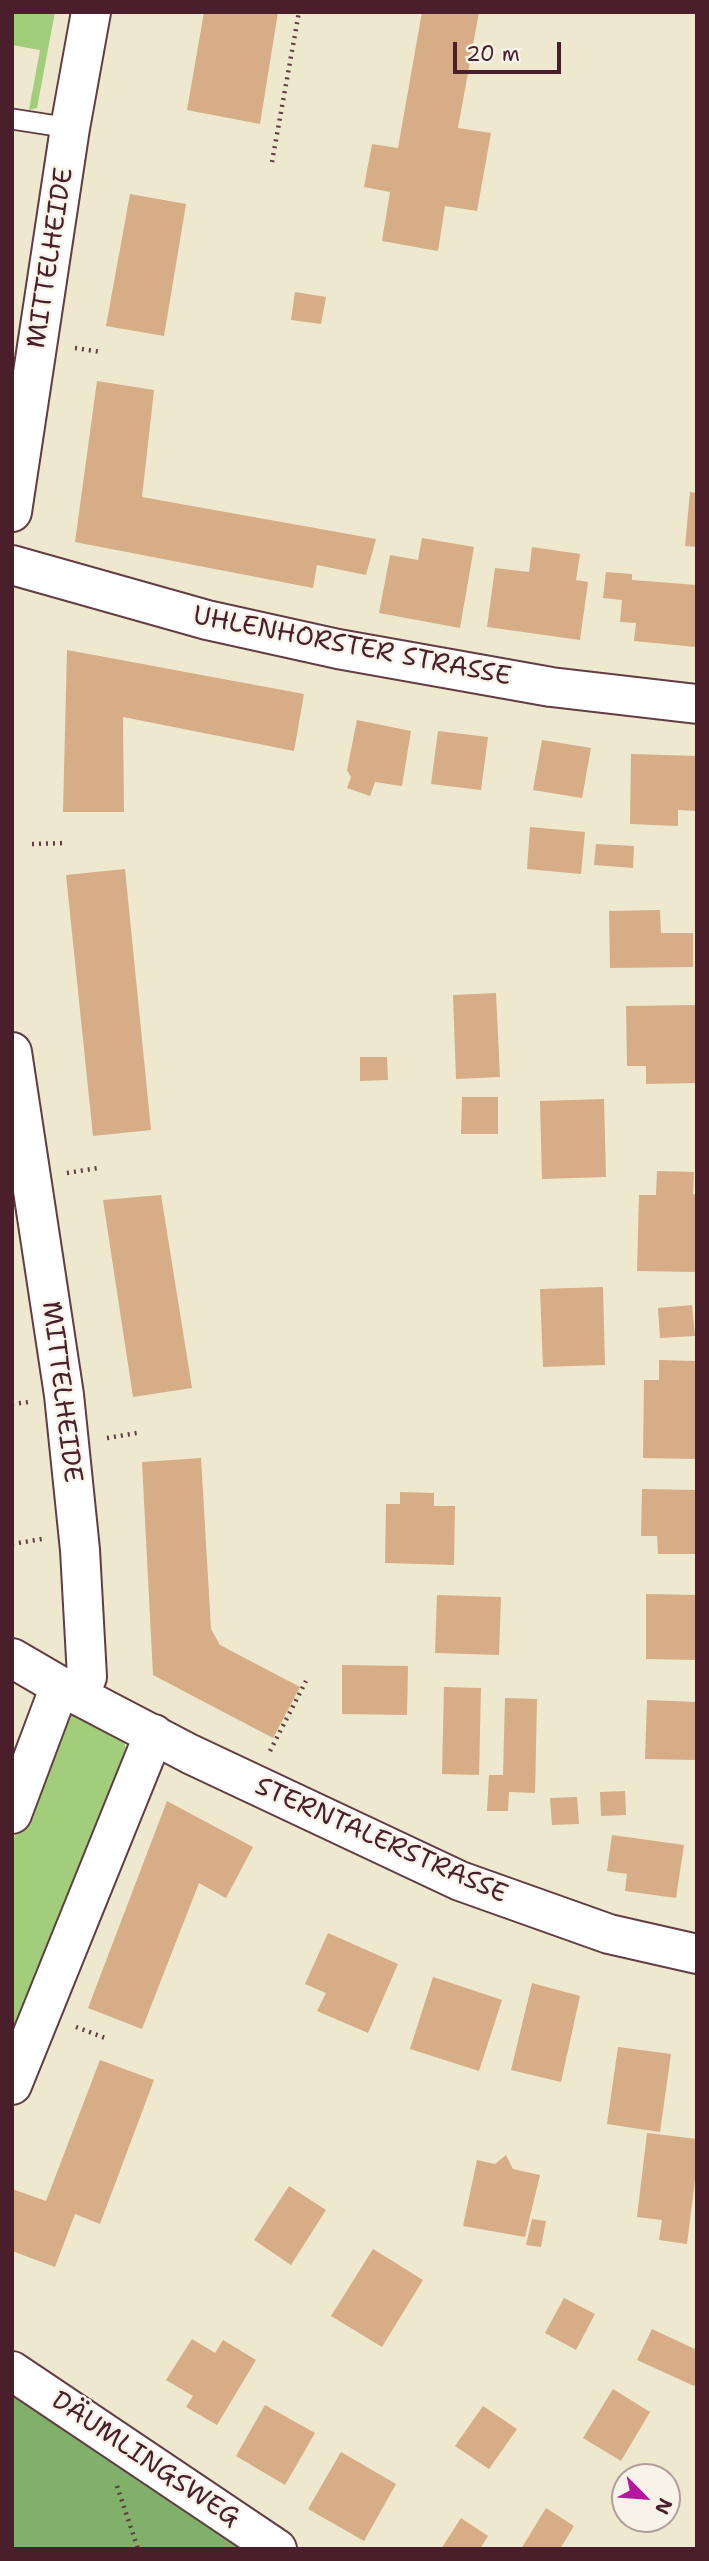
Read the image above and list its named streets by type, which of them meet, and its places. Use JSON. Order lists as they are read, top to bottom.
{
  "streets": {
    "street": [
      "MITTELHEIDE",
      "UHLENHORSTER STRASSE",
      "STERNTALERSTRASSE",
      "DÄUMLINGSWEG"
    ]
  },
  "crossings": [
    ["MITTELHEIDE", "STERNTALERSTRASSE"]
  ],
  "scale_bar": "20 m",
  "north": "bottom right"
}
